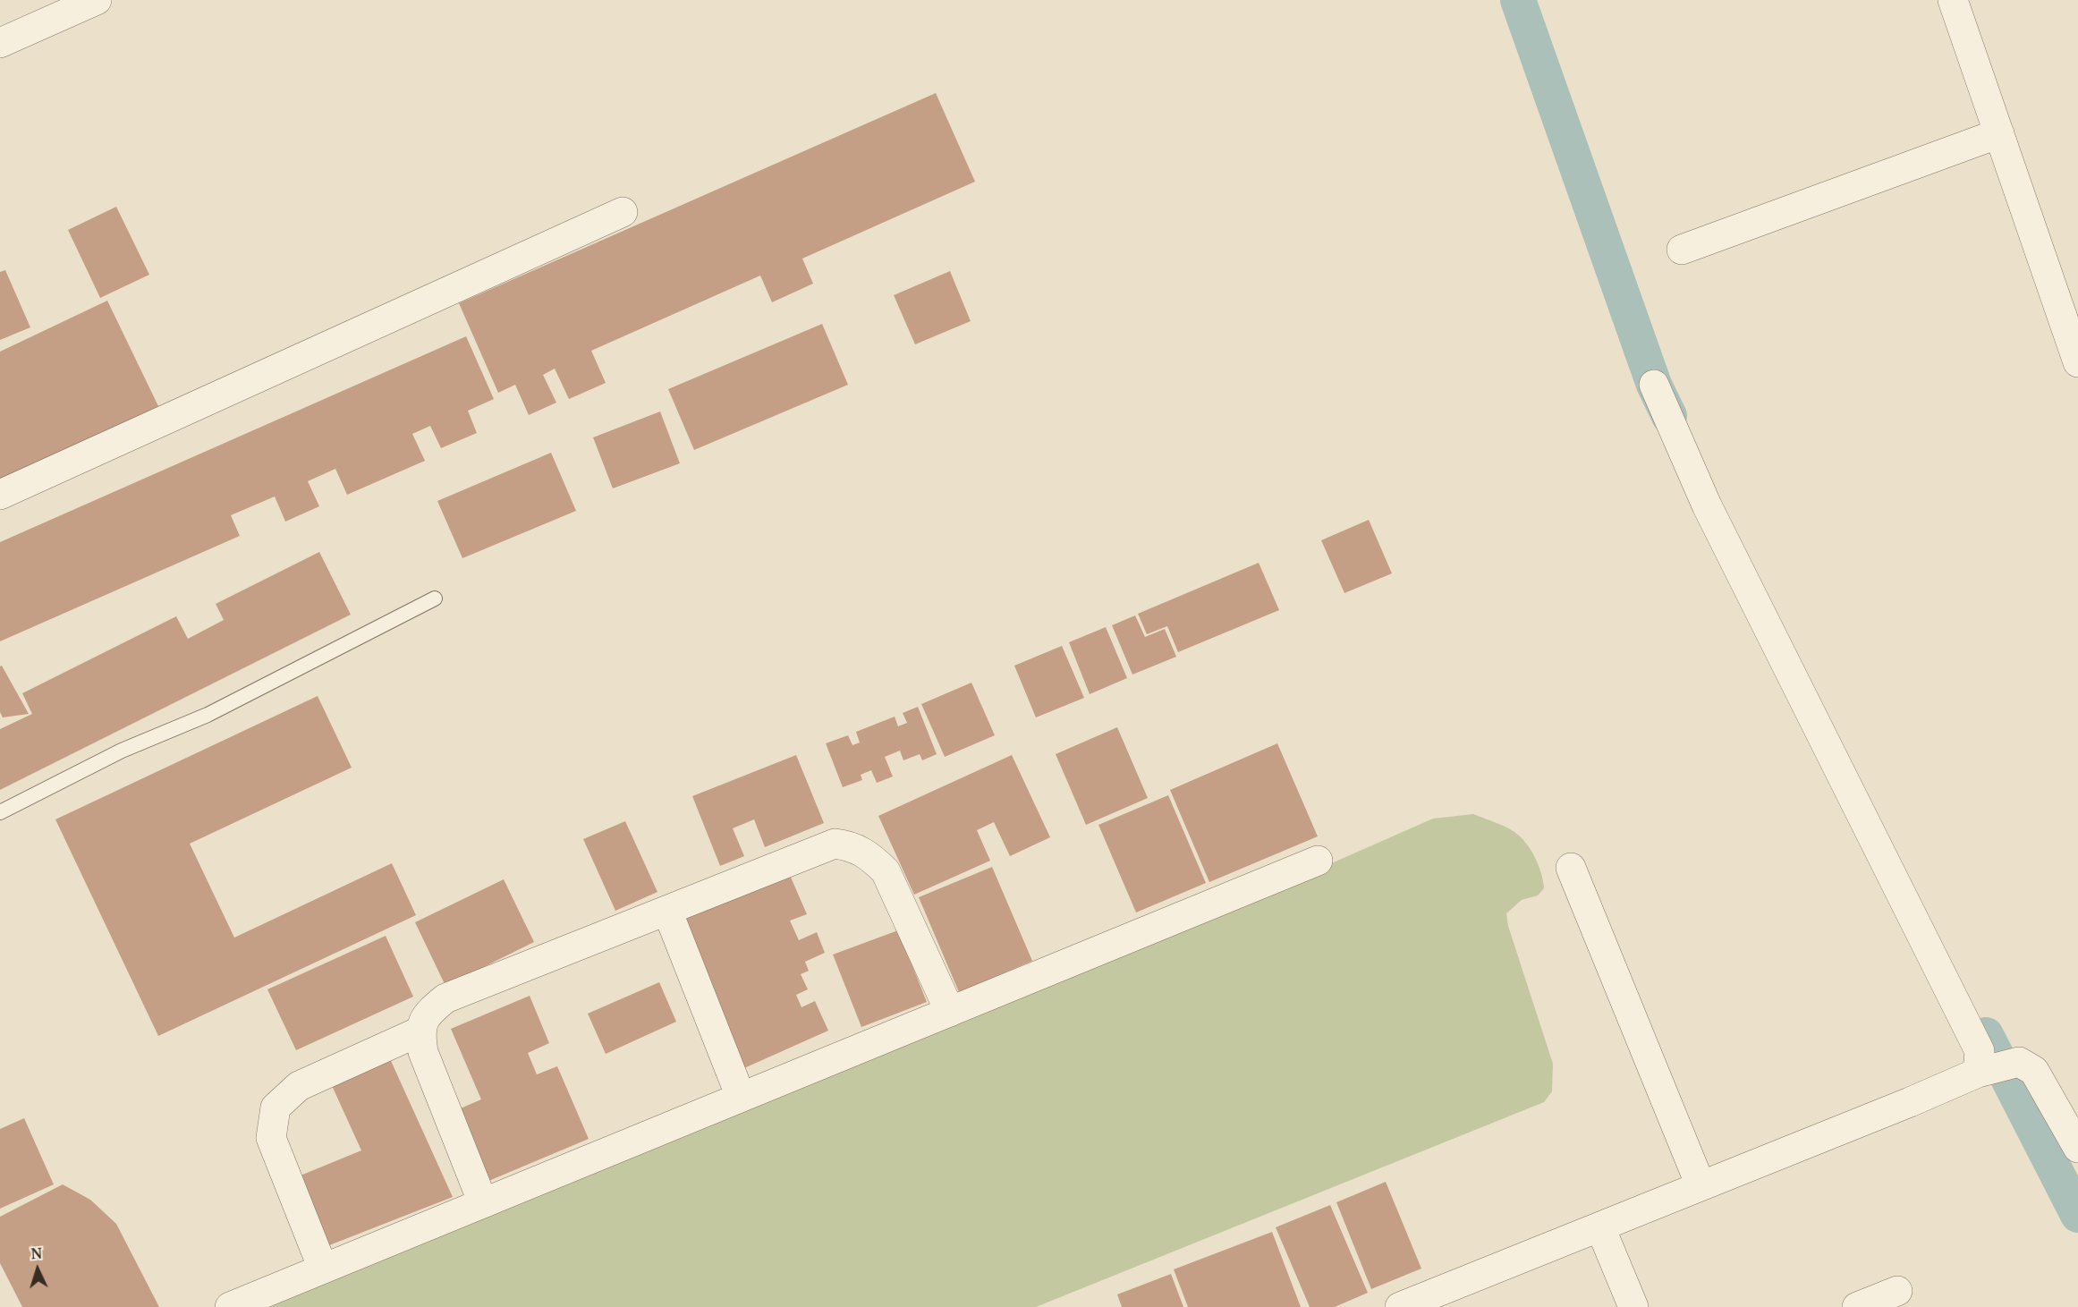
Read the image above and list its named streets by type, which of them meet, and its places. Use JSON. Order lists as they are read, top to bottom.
{
  "north": "top"
}
